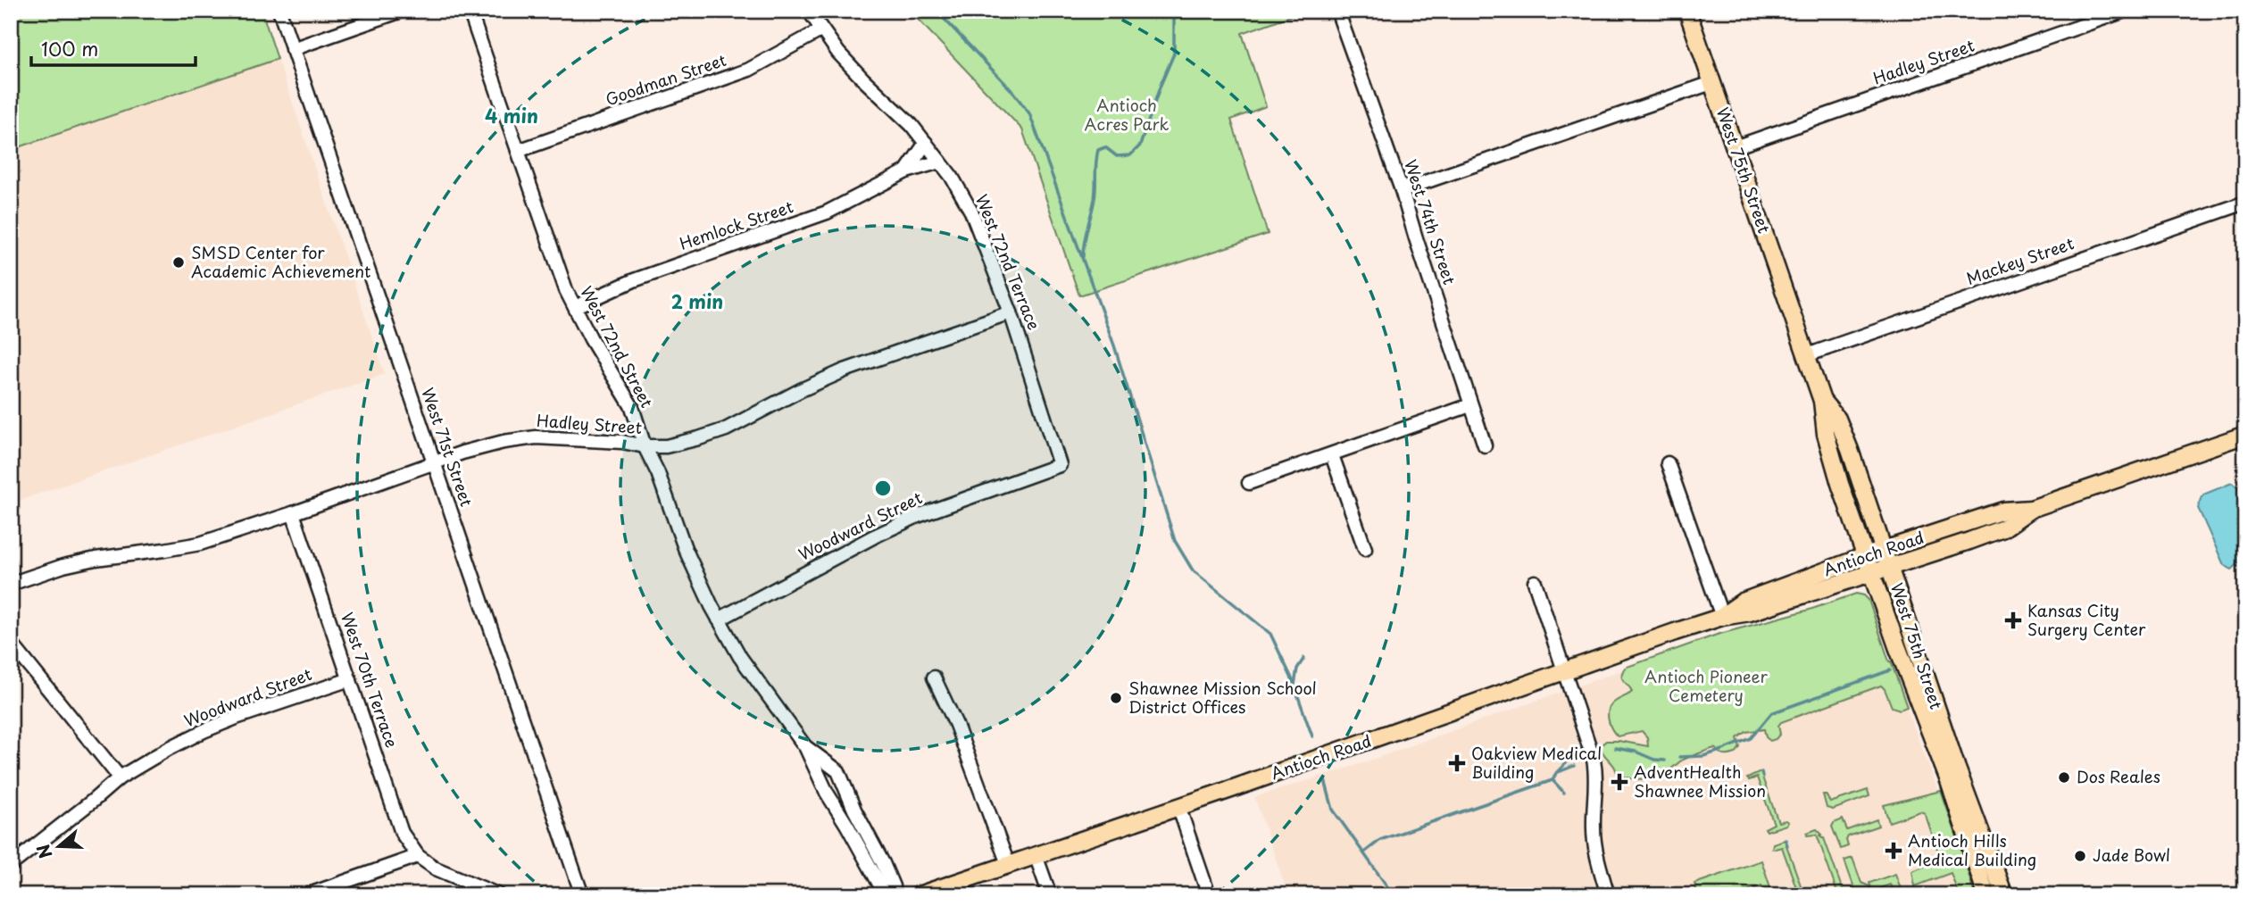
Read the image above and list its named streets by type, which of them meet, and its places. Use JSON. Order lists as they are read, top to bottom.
{
  "streets": {
    "main road": ["West 75th Street", "Antioch Road"],
    "street": [
      "Hadley Street",
      "Goodman Street",
      "West 74th Street",
      "Hemlock Street",
      "Mackey Street",
      "West 72nd Terrace",
      "West 72nd Street",
      "West 71st Street",
      "Woodward Street",
      "West 70th Terrace"
    ]
  },
  "crossings": [
    ["Hadley Street", "West 75th Street"],
    ["Hadley Street", "West 72nd Terrace"],
    ["Hadley Street", "West 72nd Street"],
    ["Hadley Street", "West 71st Street"],
    ["Hadley Street", "West 70th Terrace"],
    ["Goodman Street", "West 72nd Terrace"],
    ["Goodman Street", "West 72nd Street"],
    ["West 75th Street", "Mackey Street"],
    ["West 75th Street", "Antioch Road"],
    ["Hemlock Street", "West 72nd Terrace"],
    ["Hemlock Street", "West 72nd Street"],
    ["West 72nd Terrace", "Woodward Street"],
    ["West 72nd Street", "Woodward Street"],
    ["Woodward Street", "West 70th Terrace"]
  ],
  "parks": ["Antioch Acres Park", "Antioch Pioneer Cemetery"],
  "places": {
    "other": [
      "SMSD Center for Academic Achievement",
      "Shawnee Mission School District Offices",
      "Dos Reales",
      "Jade Bowl"
    ],
    "health": [
      "Kansas City Surgery Center",
      "Oakview Medical Building",
      "AdventHealth Shawnee Mission",
      "Antioch Hills Medical Building"
    ]
  },
  "scale_bar": "100 m",
  "north": "left",
  "rings": ["4 min", "2 min"]
}
